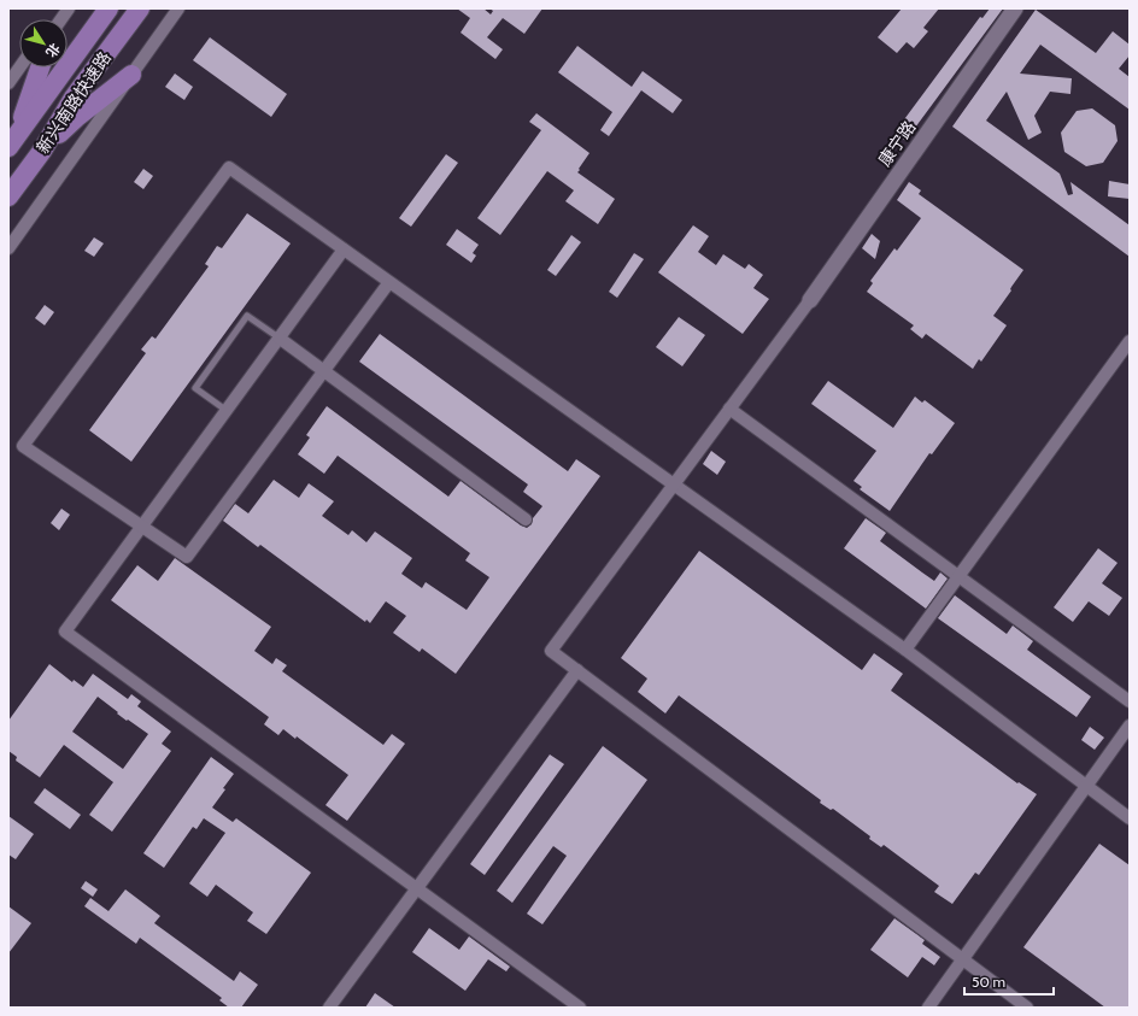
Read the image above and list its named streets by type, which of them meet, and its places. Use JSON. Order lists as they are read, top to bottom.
{
  "streets": {
    "main road": ["新兴南路快速路"],
    "street": ["康宁路"]
  },
  "scale_bar": "50 m",
  "north": "bottom right"
}
